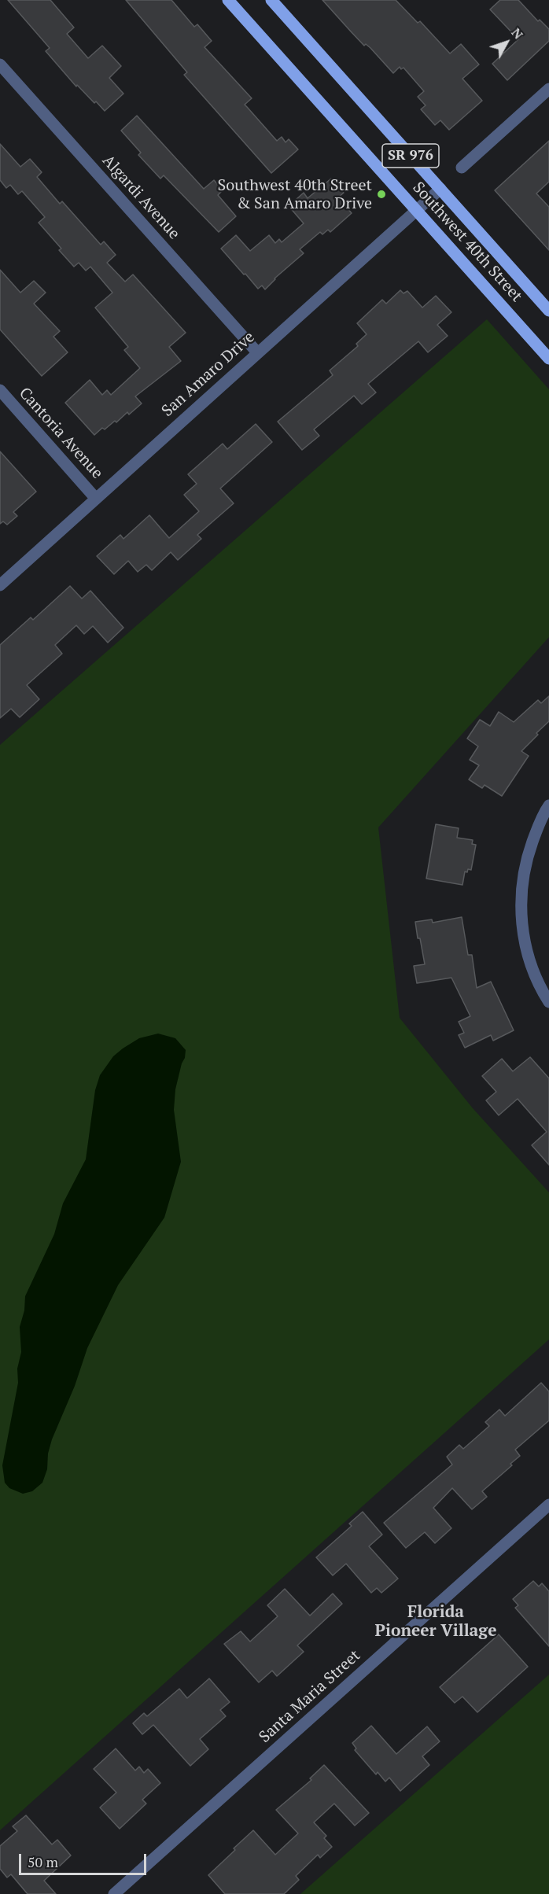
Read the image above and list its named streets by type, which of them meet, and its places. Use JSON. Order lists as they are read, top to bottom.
{
  "streets": {
    "main road": ["SR 976", "Southwest 40th Street"],
    "street": [
      "Algardi Avenue",
      "San Amaro Drive",
      "Cantoria Avenue",
      "Santa Maria Street"
    ]
  },
  "crossings": [
    ["Algardi Avenue", "San Amaro Drive"],
    ["Southwest 40th Street", "San Amaro Drive"],
    ["San Amaro Drive", "Cantoria Avenue"]
  ],
  "districts": ["Florida Pioneer Village"],
  "places": ["Southwest 40th Street & San Amaro Drive"],
  "scale_bar": "50 m",
  "north": "top right"
}
